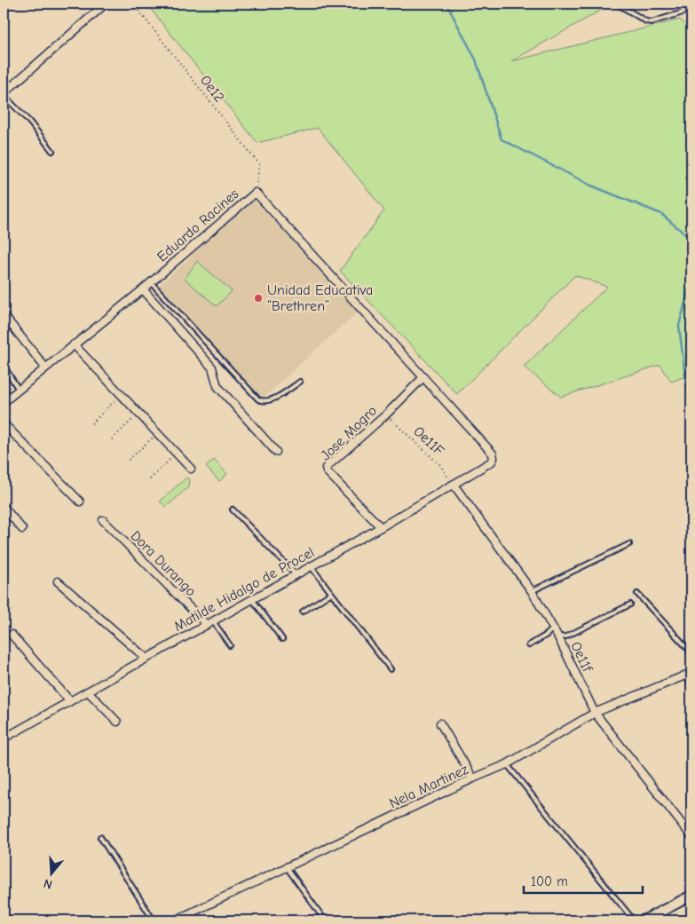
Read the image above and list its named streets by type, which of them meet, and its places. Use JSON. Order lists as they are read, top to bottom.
{
  "streets": {
    "street": [
      "Eduardo Racines",
      "Jose Mogro",
      "Dora Durango",
      "Matilde Hidalgo de Procel",
      "Oe11f",
      "Nela Martinez"
    ],
    "path": ["Oe12", "Oe11F"]
  },
  "crossings": [
    ["Oe12", "Eduardo Racines"],
    ["Eduardo Racines", "Jose Mogro"],
    ["Eduardo Racines", "Matilde Hidalgo de Procel"],
    ["Jose Mogro", "Oe11F"],
    ["Jose Mogro", "Matilde Hidalgo de Procel"],
    ["Oe11F", "Matilde Hidalgo de Procel"],
    ["Oe11F", "Oe11f"],
    ["Dora Durango", "Matilde Hidalgo de Procel"],
    ["Matilde Hidalgo de Procel", "Oe11f"],
    ["Oe11f", "Nela Martinez"]
  ],
  "places": ["Unidad Educativa “Brethren”"],
  "scale_bar": "100 m",
  "north": "bottom"
}
